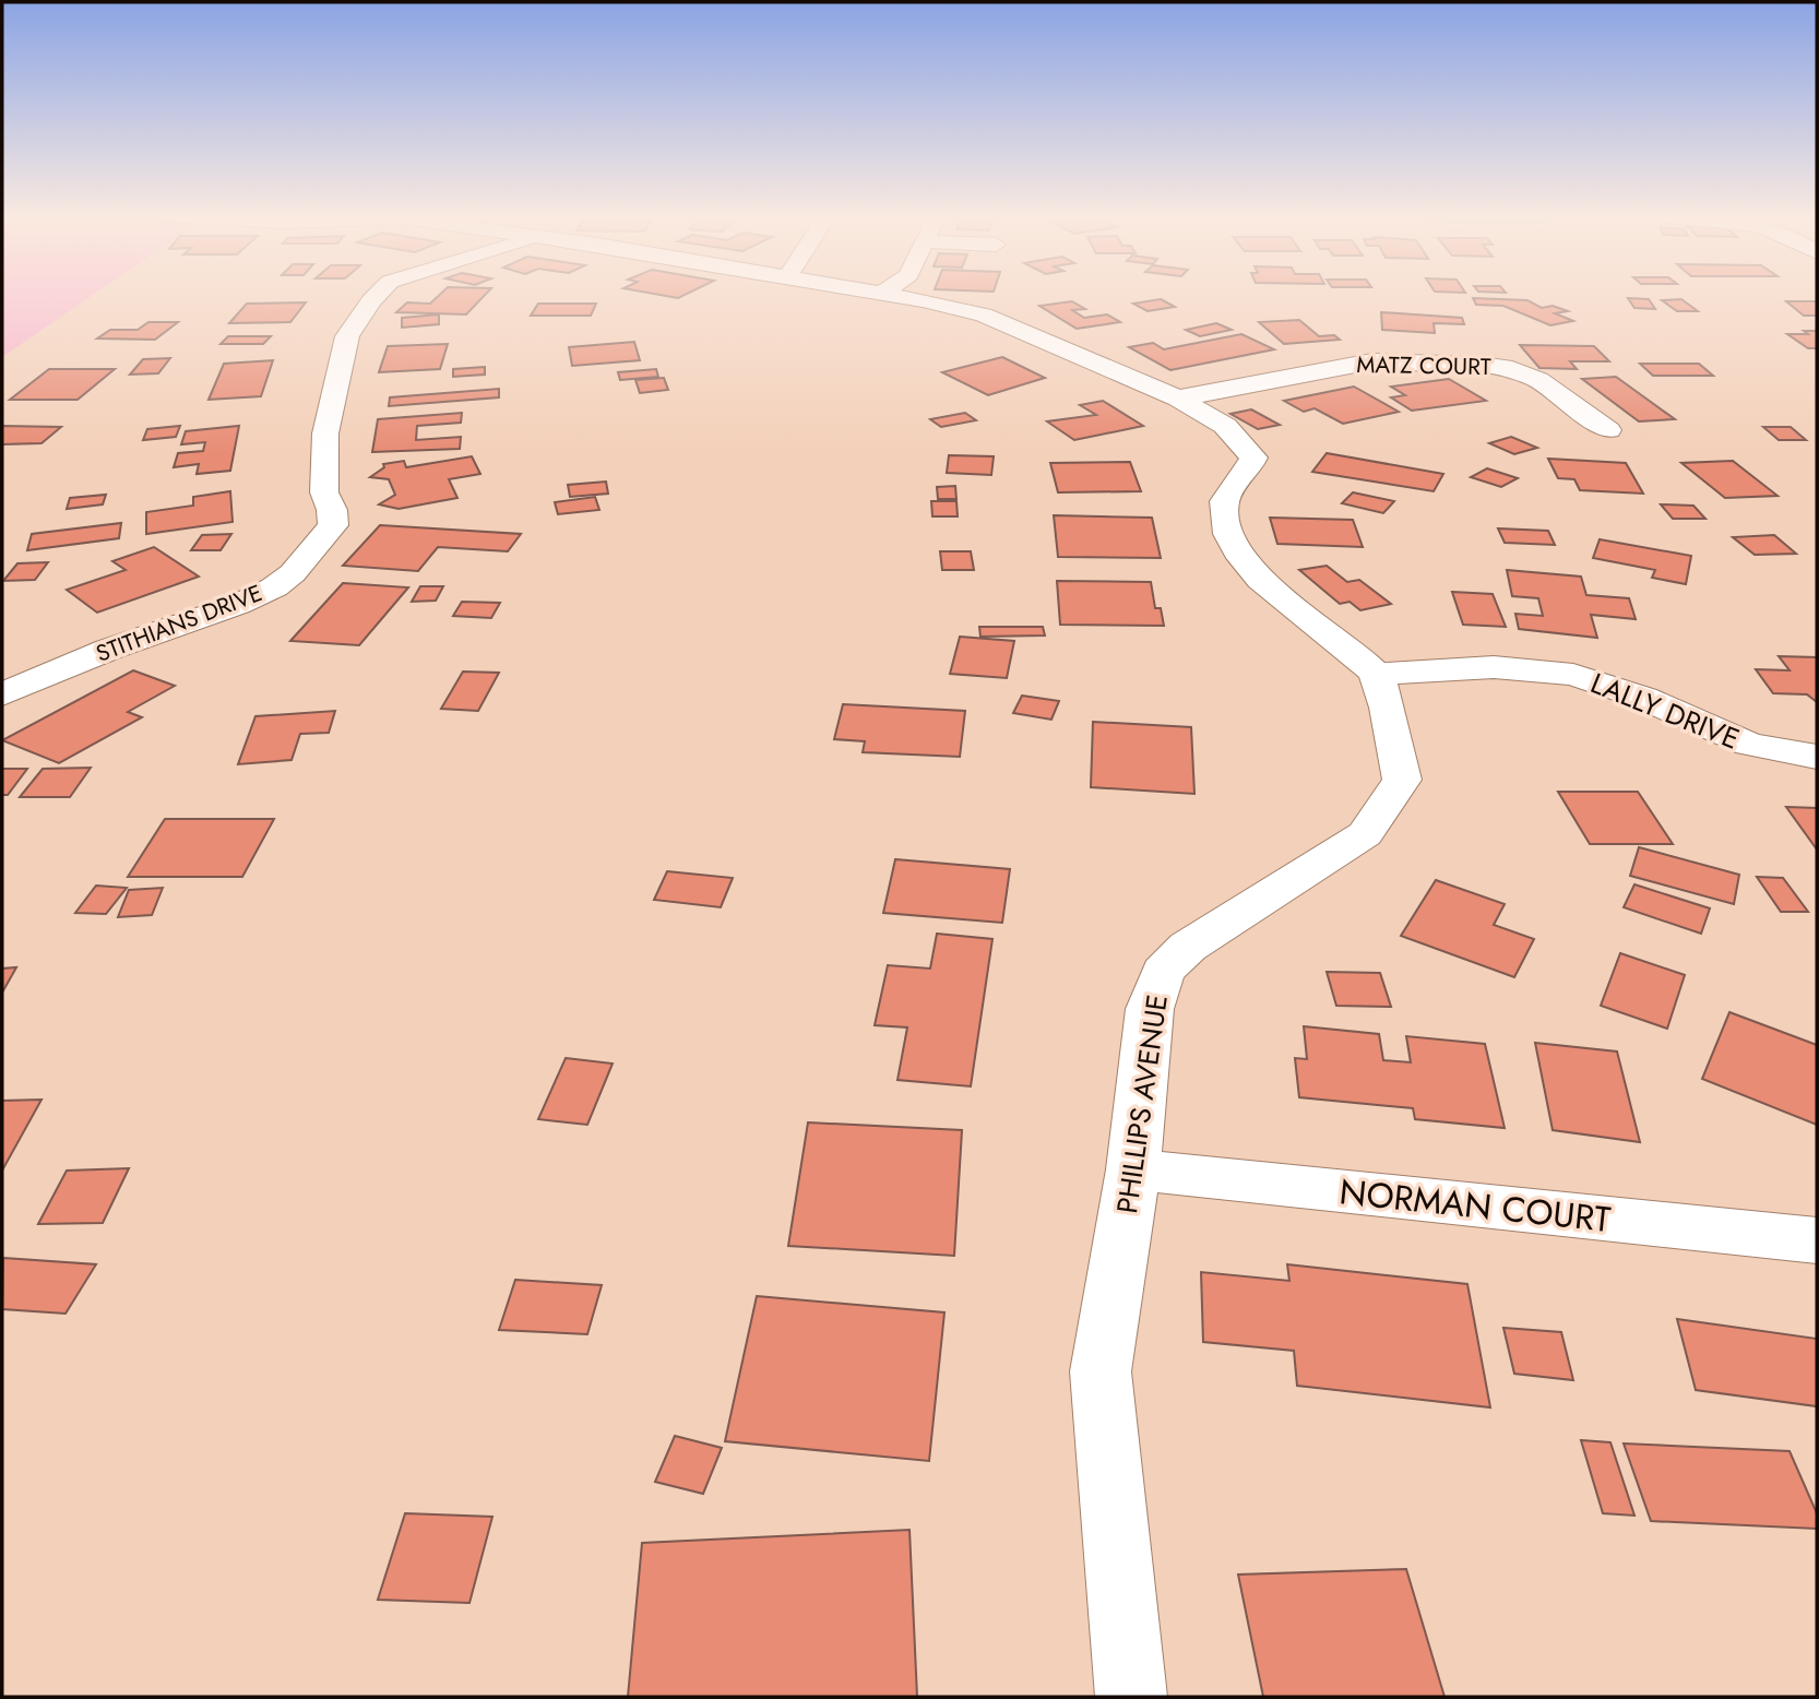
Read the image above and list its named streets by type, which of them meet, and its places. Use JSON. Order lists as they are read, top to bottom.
{
  "streets": {
    "street": [
      "MATZ COURT",
      "STITHIANS DRIVE",
      "LALLY DRIVE",
      "PHILLIPS AVENUE",
      "NORMAN COURT"
    ]
  },
  "crossings": [
    ["LALLY DRIVE", "PHILLIPS AVENUE"],
    ["PHILLIPS AVENUE", "NORMAN COURT"]
  ]
}
